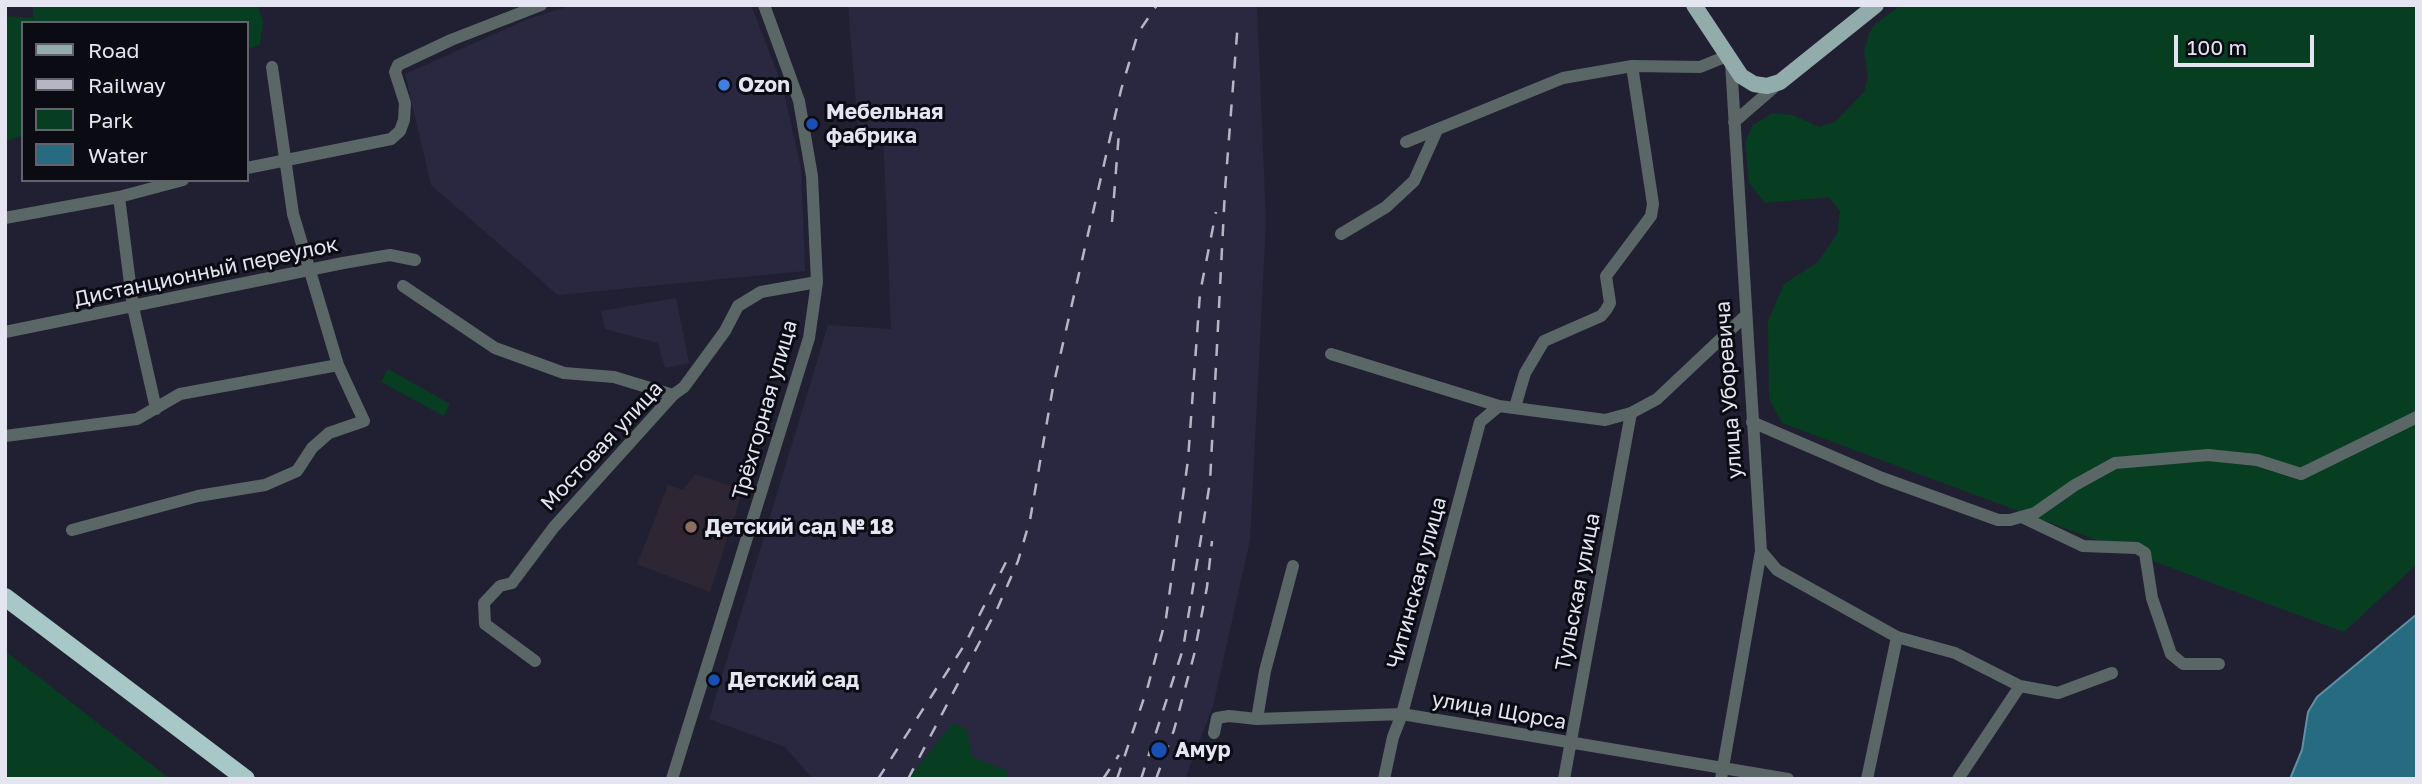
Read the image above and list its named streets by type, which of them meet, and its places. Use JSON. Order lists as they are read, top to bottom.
{
  "streets": {
    "street": [
      "Дистанционный переулок",
      "улица Уборевича",
      "Трёхгорная улица",
      "Мостовая улица",
      "Читинская улица",
      "Тульская улица",
      "улица Щорса"
    ]
  },
  "crossings": [
    ["улица Уборевича", "улица Щорса"],
    ["Трёхгорная улица", "Мостовая улица"],
    ["Читинская улица", "улица Щорса"],
    ["Тульская улица", "улица Щорса"]
  ],
  "places": [
    "Ozon",
    "Мебельная фабрика",
    "Детский сад № 18",
    "Детский сад",
    "Амур"
  ],
  "legend": [
    "Road",
    "Railway",
    "Park",
    "Water"
  ],
  "scale_bar": "100 m"
}
